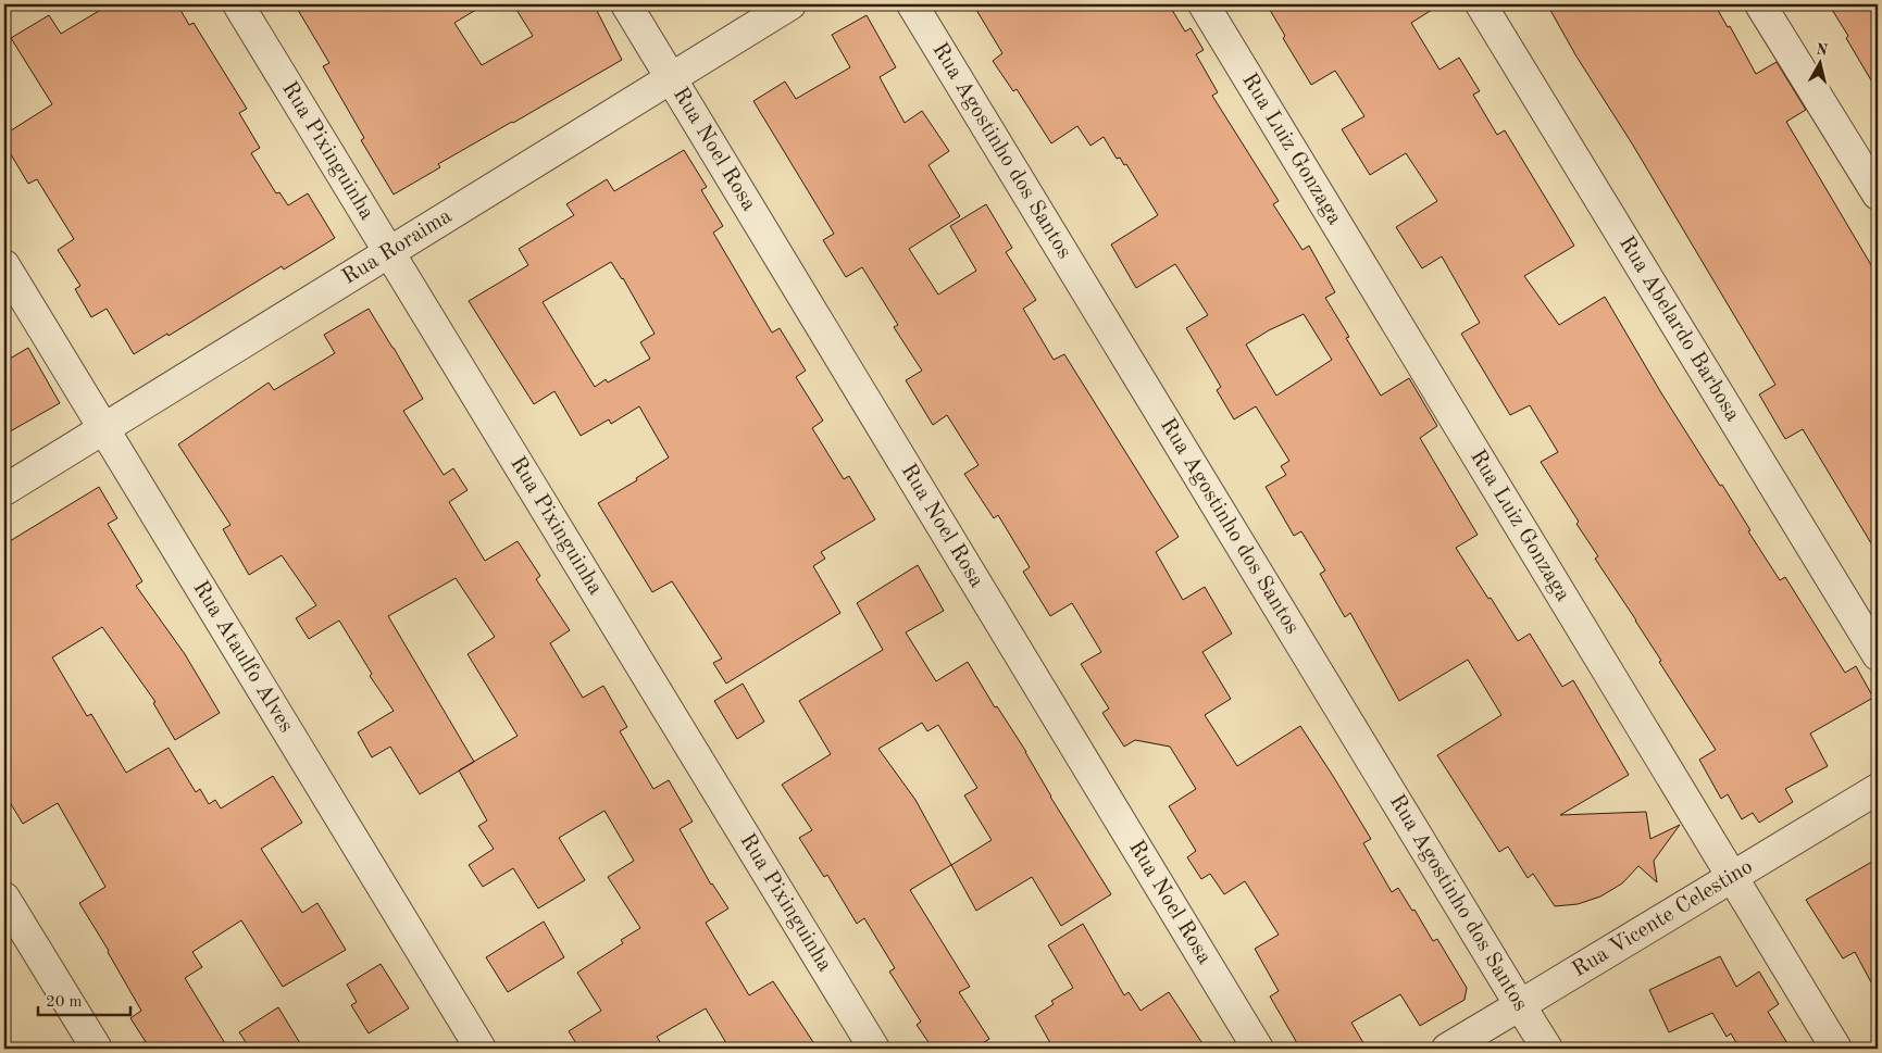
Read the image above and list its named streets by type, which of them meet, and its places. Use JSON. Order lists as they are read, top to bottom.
{
  "streets": {
    "street": [
      "Rua Noel Rosa",
      "Rua Agostinho dos Santos",
      "Rua Luiz Gonzaga",
      "Rua Pixinguinha",
      "Rua Roraima",
      "Rua Abelardo Barbosa",
      "Rua Ataulfo Alves",
      "Rua Vicente Celestino"
    ]
  },
  "crossings": [
    ["Rua Noel Rosa", "Rua Roraima"],
    ["Rua Agostinho dos Santos", "Rua Vicente Celestino"],
    ["Rua Luiz Gonzaga", "Rua Vicente Celestino"],
    ["Rua Pixinguinha", "Rua Roraima"],
    ["Rua Roraima", "Rua Ataulfo Alves"]
  ],
  "scale_bar": "20 m",
  "north": "top"
}
